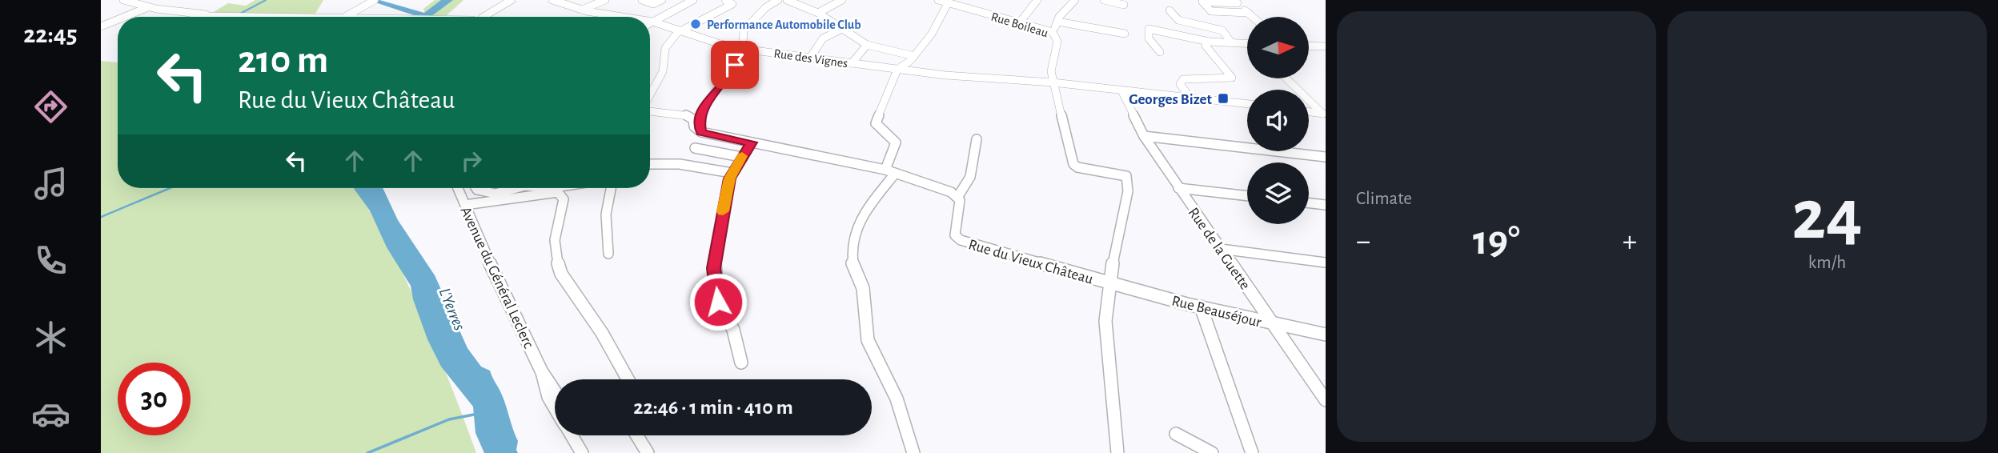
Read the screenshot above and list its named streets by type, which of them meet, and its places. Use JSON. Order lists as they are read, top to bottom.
{
  "streets": {
    "street": [
      "Rue Boileau",
      "Rue des Vignes",
      "Rue de la Guette",
      "Rue du Vieux Château",
      "Avenue du Général Leclerc",
      "Rue Beauséjour"
    ]
  },
  "crossings": [
    ["Rue Boileau", "Rue des Vignes"],
    ["Rue des Vignes", "Rue de la Guette"],
    ["Rue de la Guette", "Rue Beauséjour"],
    ["Rue du Vieux Château", "Rue Beauséjour"]
  ],
  "water": ["L'Yerres"],
  "places": {
    "other": ["Performance Automobile Club"],
    "transit": ["Georges Bizet"]
  },
  "north": "right",
  "page": {
    "tabs": "22:45",
    "tile": [
      "Climate",
      ["24", "km/h"]
    ],
    "turn": ["210 m", "Rue du Vieux Château"],
    "heat": ["−", "19°", "+"],
    "limit": "30",
    "trip": "22:46 · 1 min · 410 m"
  }
}
